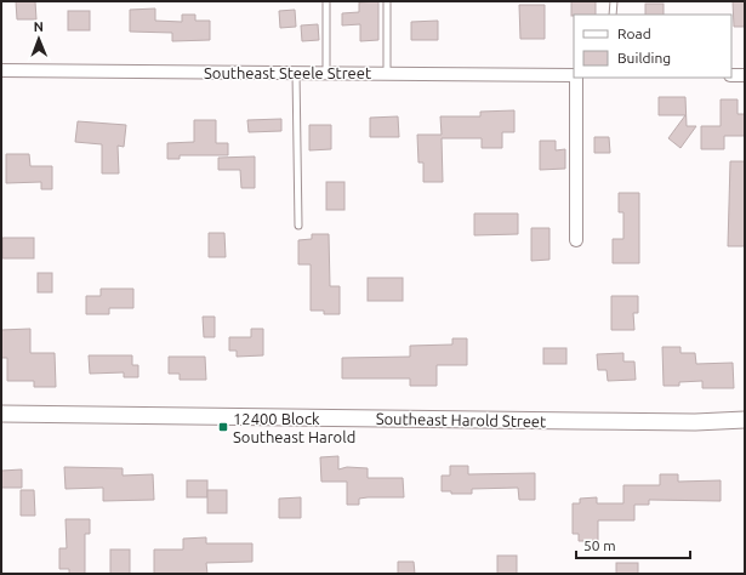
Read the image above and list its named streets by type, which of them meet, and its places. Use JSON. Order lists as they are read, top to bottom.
{
  "streets": {
    "street": ["Southeast Steele Street", "Southeast Harold Street"]
  },
  "places": {
    "transit": ["12400 Block Southeast Harold"]
  },
  "legend": ["Road", "Building"],
  "scale_bar": "50 m",
  "north": "top"
}
